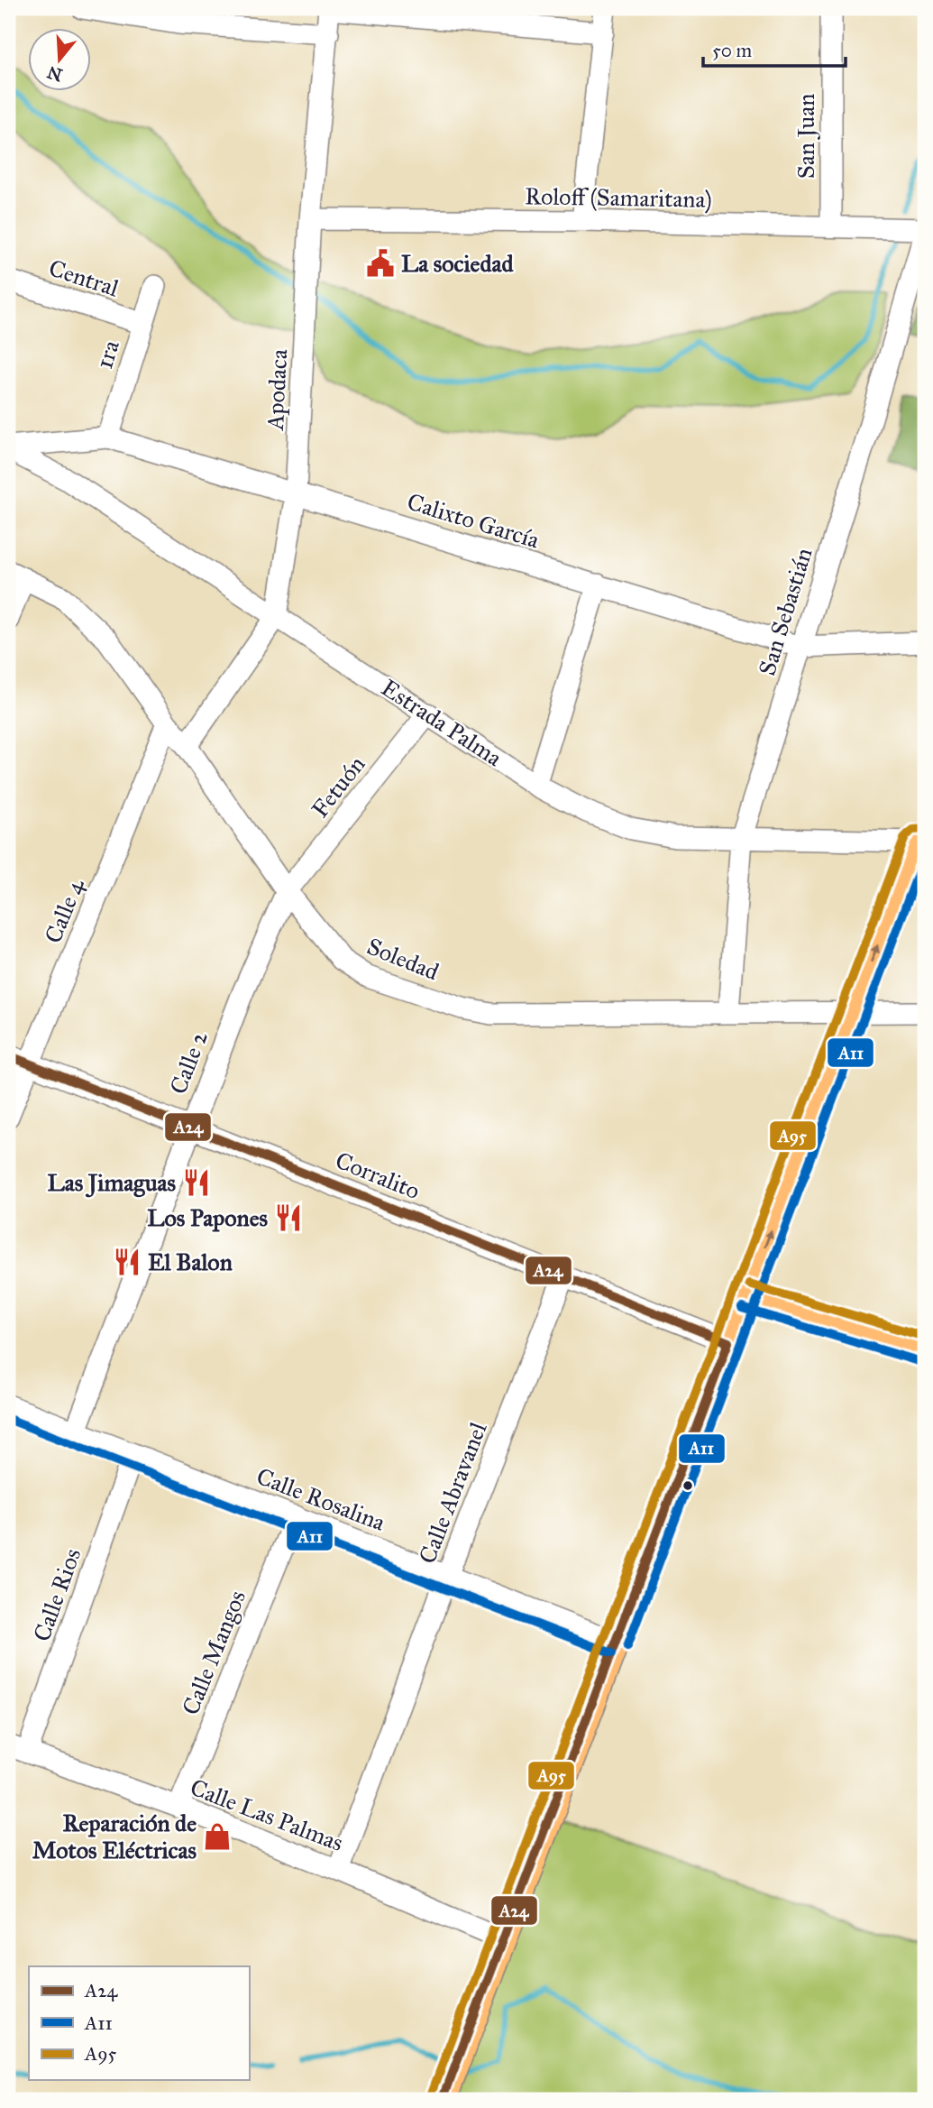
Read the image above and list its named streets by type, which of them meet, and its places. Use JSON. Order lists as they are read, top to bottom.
{
  "streets": {
    "street": [
      "San Juan",
      "Roloff (Samaritana)",
      "Central",
      "1ra",
      "Apodaca",
      "Calixto García",
      "San Sebastián",
      "Estrada Palma",
      "Fetuón",
      "Calle 4",
      "Soledad",
      "Calle 2",
      "Corralito",
      "Calle Abravanel",
      "Calle Rosalina",
      "Calle Rios",
      "Calle Mangos",
      "Calle Las Palmas"
    ]
  },
  "crossings": [
    ["San Juan", "Roloff (Samaritana)"],
    ["Roloff (Samaritana)", "Apodaca"],
    ["Roloff (Samaritana)", "San Sebastián"],
    ["Central", "1ra"],
    ["1ra", "Calixto García"],
    ["Apodaca", "Calixto García"],
    ["Apodaca", "Estrada Palma"],
    ["Apodaca", "Soledad"],
    ["Calixto García", "San Sebastián"],
    ["Calixto García", "Estrada Palma"],
    ["San Sebastián", "Estrada Palma"],
    ["San Sebastián", "Soledad"],
    ["Estrada Palma", "Fetuón"],
    ["Fetuón", "Soledad"],
    ["Fetuón", "Calle 2"],
    ["Calle 4", "Soledad"],
    ["Calle 4", "Corralito"],
    ["Soledad", "Calle 2"],
    ["Calle 2", "Corralito"],
    ["Calle 2", "Calle Rosalina"],
    ["Corralito", "Calle Abravanel"],
    ["Calle Abravanel", "Calle Rosalina"],
    ["Calle Abravanel", "Calle Las Palmas"],
    ["Calle Rosalina", "Calle Rios"],
    ["Calle Rosalina", "Calle Mangos"],
    ["Calle Rios", "Calle Las Palmas"],
    ["Calle Mangos", "Calle Las Palmas"]
  ],
  "places": {
    "public building": ["La sociedad"],
    "restaurant": ["Las Jimaguas", "Los Papones", "El Balon"],
    "shop": ["Reparación de Motos Eléctricas"]
  },
  "lines": ["transit line A95", "transit line A11", "transit line A24"],
  "legend": ["A24", "A11", "A95"],
  "scale_bar": "50 m",
  "north": "bottom"
}
